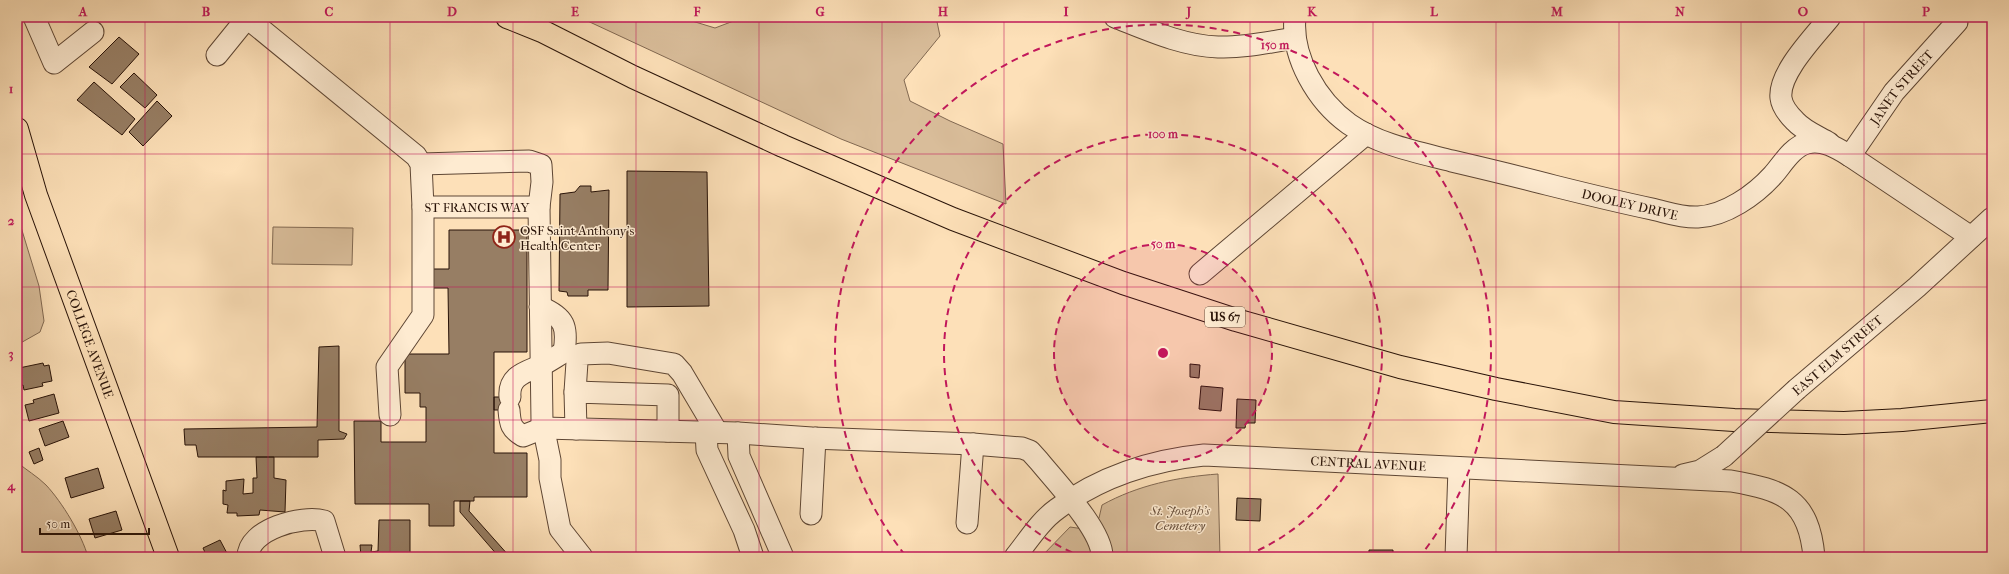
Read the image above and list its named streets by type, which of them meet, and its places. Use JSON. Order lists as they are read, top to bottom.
{
  "streets": {
    "main road": ["US 67", "COLLEGE AVENUE"],
    "street": [
      "JANET STREET",
      "ST FRANCIS WAY",
      "DOOLEY DRIVE",
      "EAST ELM STREET",
      "CENTRAL AVENUE"
    ]
  },
  "crossings": [
    ["JANET STREET", "DOOLEY DRIVE"],
    ["DOOLEY DRIVE", "EAST ELM STREET"],
    ["EAST ELM STREET", "CENTRAL AVENUE"]
  ],
  "parks": ["St. Joseph's Cemetery"],
  "places": {
    "hospital": ["OSF Saint Anthony's Health Center"]
  },
  "scale_bar": "50 m",
  "grid": {
    "columns": [
      "A",
      "B",
      "C",
      "D",
      "E",
      "F",
      "G",
      "H",
      "I",
      "J",
      "K",
      "L",
      "M",
      "N",
      "O",
      "P"
    ],
    "rows": [
      "1",
      "2",
      "3",
      "4"
    ]
  },
  "rings": ["150 m", "100 m", "50 m"]
}
